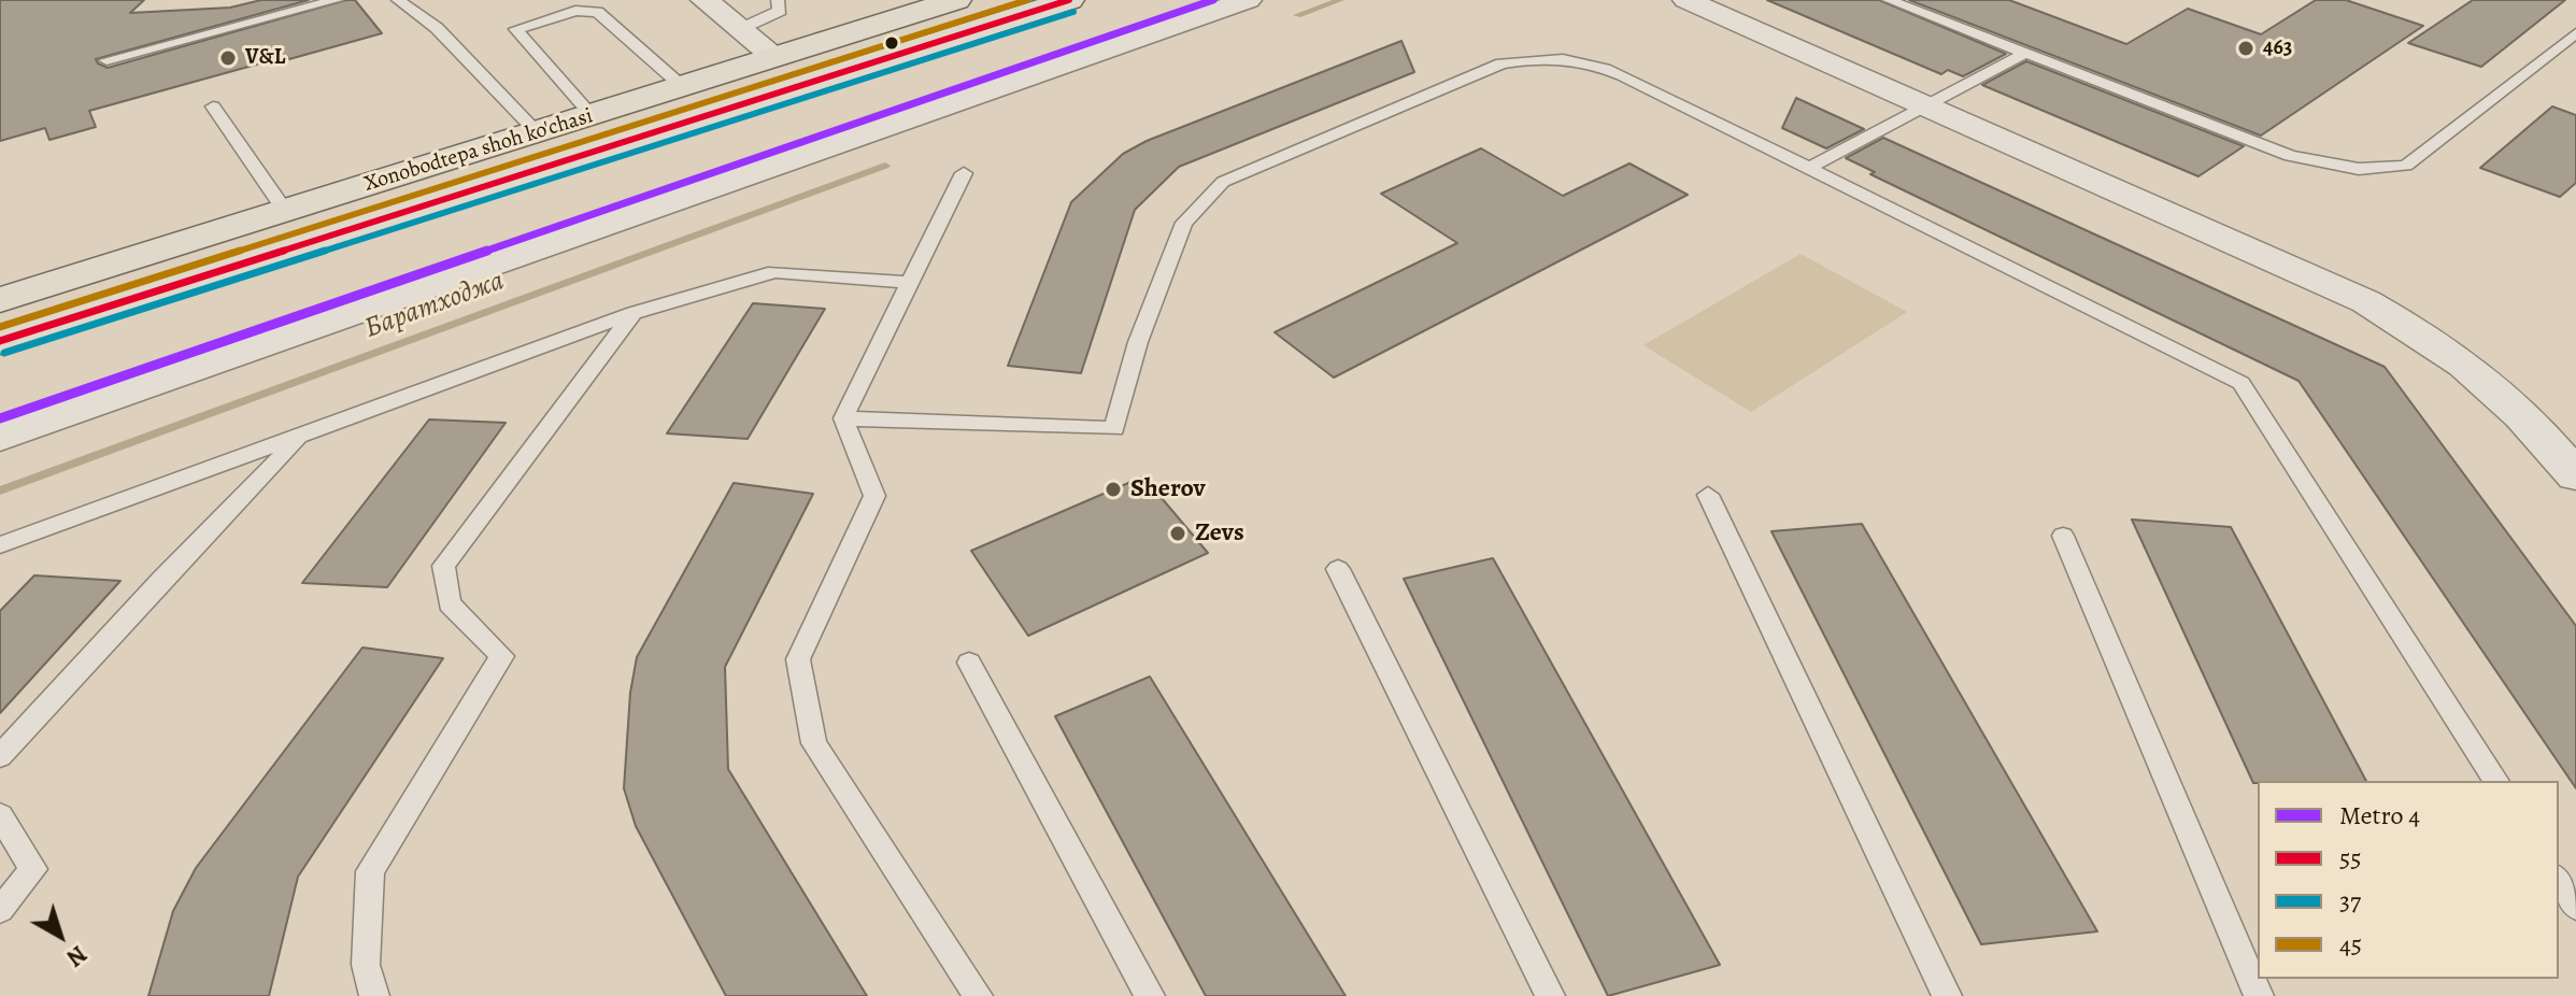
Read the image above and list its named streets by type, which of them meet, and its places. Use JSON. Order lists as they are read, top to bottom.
{
  "streets": {
    "highway": ["Xonobodtepa shoh ko'chasi"]
  },
  "water": ["Баратходжа"],
  "places": [
    "463",
    "V&L",
    "Sherov",
    "Zevs"
  ],
  "lines": [
    "metro line 4",
    "transit line 55",
    "transit line 45",
    "transit line 37"
  ],
  "legend": [
    "Metro 4",
    "55",
    "37",
    "45"
  ],
  "north": "bottom right"
}
